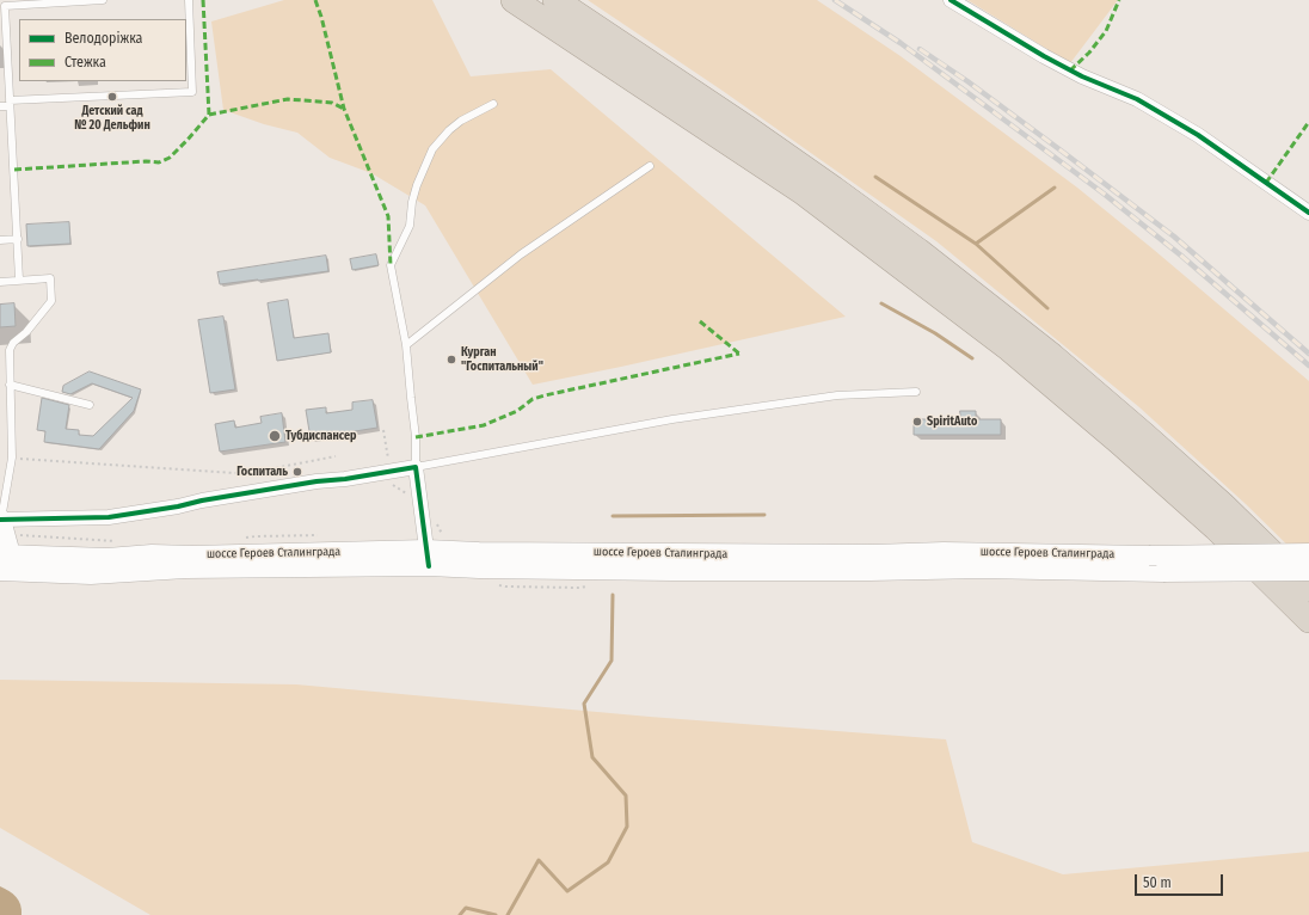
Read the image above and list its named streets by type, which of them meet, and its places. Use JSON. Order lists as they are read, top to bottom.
{
  "streets": {
    "main road": ["шоссе Героев Сталинграда"]
  },
  "places": [
    "Детский сад № 20 Дельфин",
    "Курган \"Госпитальный\"",
    "SpiritAuto",
    "Тубдиспансер",
    "Госпиталь"
  ],
  "legend": ["Велодоріжка", "Стежка"],
  "scale_bar": "50 m"
}
